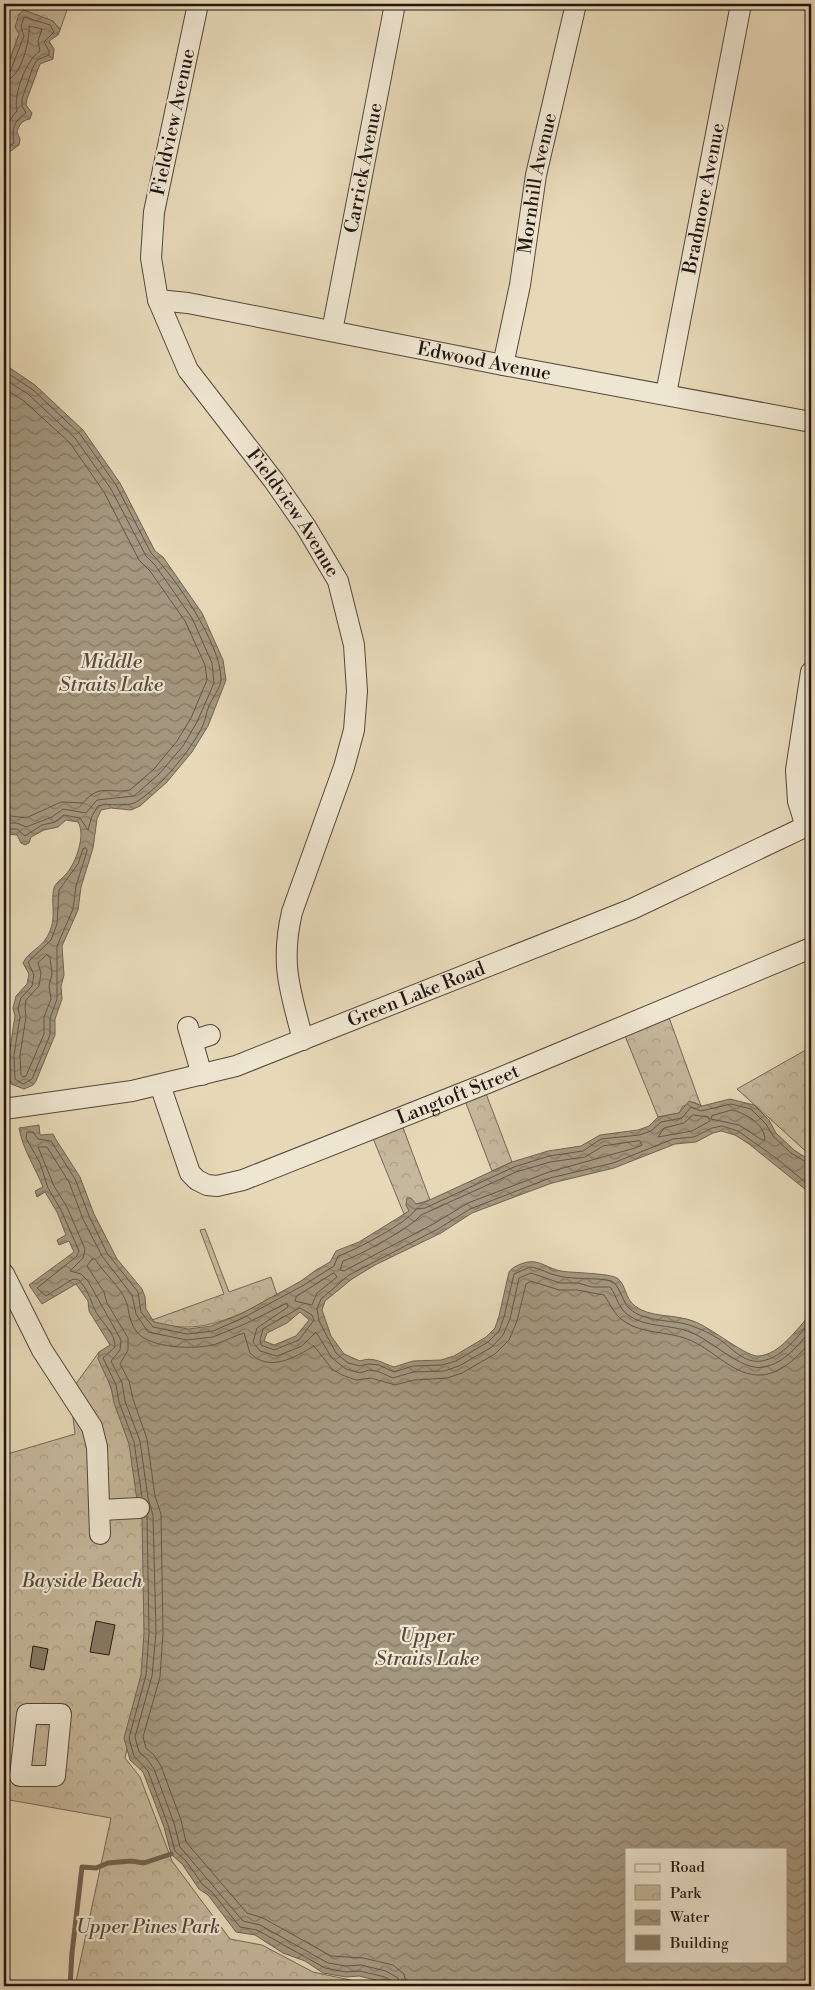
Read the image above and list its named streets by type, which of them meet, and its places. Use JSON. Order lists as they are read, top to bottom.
{
  "streets": {
    "street": [
      "Fieldview Avenue",
      "Carrick Avenue",
      "Mornhill Avenue",
      "Bradmore Avenue",
      "Edwood Avenue",
      "Green Lake Road",
      "Langtoft Street"
    ]
  },
  "crossings": [
    ["Fieldview Avenue", "Edwood Avenue"],
    ["Fieldview Avenue", "Green Lake Road"],
    ["Carrick Avenue", "Edwood Avenue"],
    ["Mornhill Avenue", "Edwood Avenue"],
    ["Bradmore Avenue", "Edwood Avenue"],
    ["Green Lake Road", "Langtoft Street"]
  ],
  "water": ["Middle Straits Lake", "Upper Straits Lake"],
  "parks": ["Bayside Beach", "Upper Pines Park"],
  "legend": [
    "Road",
    "Park",
    "Water",
    "Building"
  ]
}
